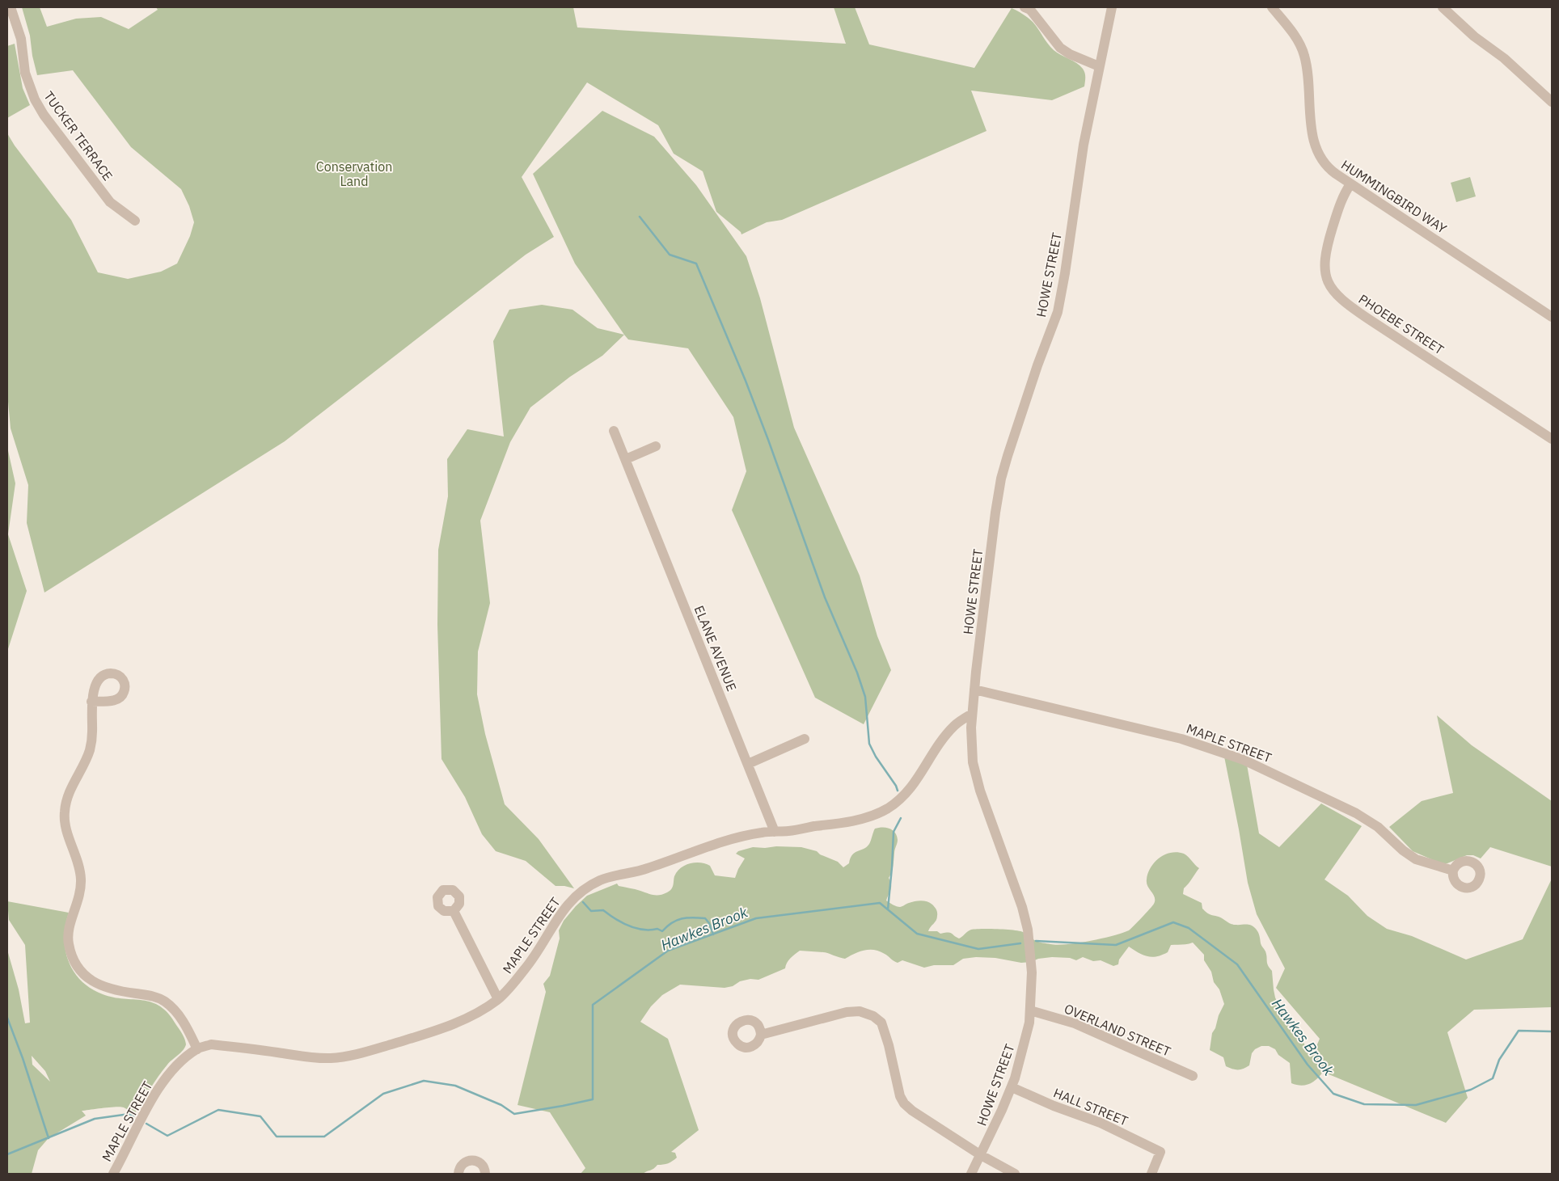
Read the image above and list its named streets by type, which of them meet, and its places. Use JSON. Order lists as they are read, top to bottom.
{
  "streets": {
    "street": [
      "TUCKER TERRACE",
      "HUMMINGBIRD WAY",
      "HOWE STREET",
      "PHOEBE STREET",
      "ELANE AVENUE",
      "MAPLE STREET",
      "OVERLAND STREET",
      "HALL STREET"
    ]
  },
  "crossings": [
    ["HUMMINGBIRD WAY", "PHOEBE STREET"],
    ["HOWE STREET", "MAPLE STREET"],
    ["HOWE STREET", "OVERLAND STREET"],
    ["HOWE STREET", "HALL STREET"],
    ["ELANE AVENUE", "MAPLE STREET"]
  ],
  "water": ["Hawkes Brook"],
  "parks": ["Conservation Land"]
}
